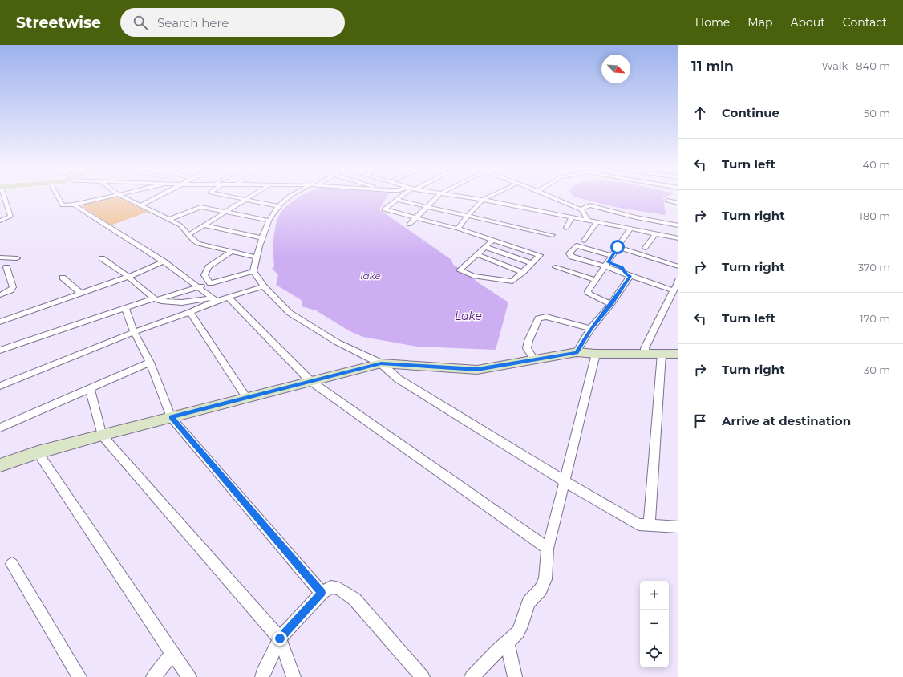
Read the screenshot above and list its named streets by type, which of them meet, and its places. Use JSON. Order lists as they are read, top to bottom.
{
  "water": ["lake", "Lake"],
  "north": "bottom right",
  "page": {
    "header": "Streetwise",
    "search": "Search here",
    "nav": [
      "Home",
      "Map",
      "About",
      "Contact"
    ],
    "heading": ["11 min", "Walk · 840 m"],
    "list": [
      ["Continue", "50 m"],
      ["Turn left", "40 m"],
      ["Turn right", "180 m"],
      ["Turn right", "370 m"],
      ["Turn left", "170 m"],
      ["Turn right", "30 m"],
      "Arrive at destination"
    ],
    "map_buttons": ["+", "−"]
  }
}
